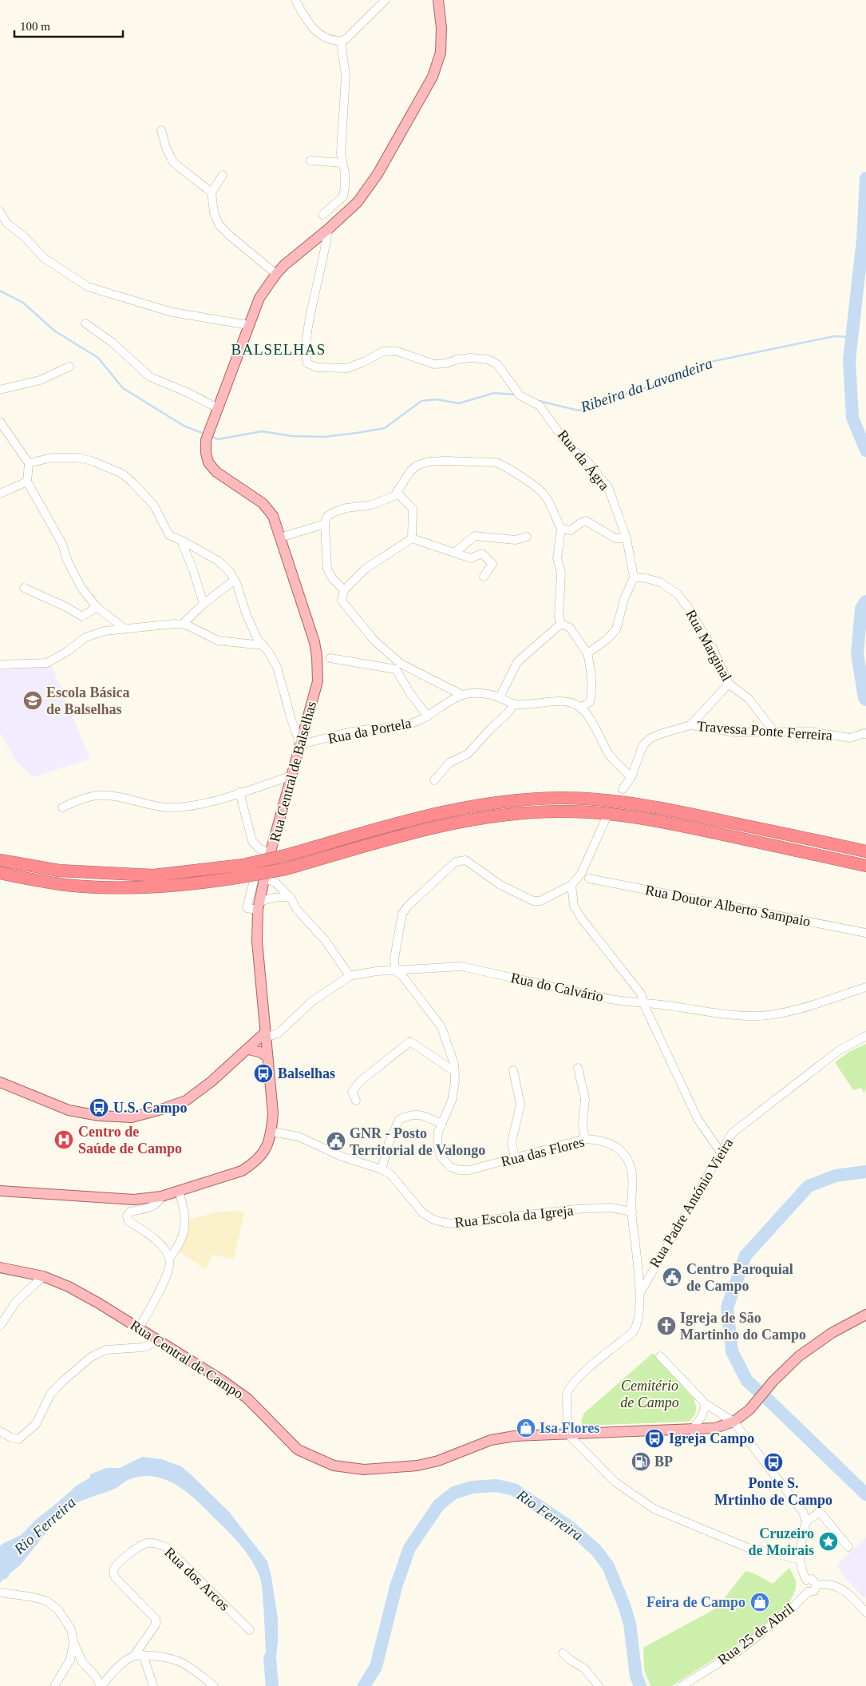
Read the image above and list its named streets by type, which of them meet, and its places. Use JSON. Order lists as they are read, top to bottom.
{
  "streets": {
    "main road": ["Rua Central de Balselhas", "Rua Central de Campo"],
    "street": [
      "Rua da Ágra",
      "Rua Marginal",
      "Rua da Portela",
      "Travessa Ponte Ferreira",
      "Rua Doutor Alberto Sampaio",
      "Rua do Calvário",
      "Rua das Flores",
      "Rua Padre António Vieira",
      "Rua Escola da Igreja",
      "Rua dos Arcos",
      "Rua 25 de Abril"
    ]
  },
  "crossings": [
    ["Rua da Ágra", "Rua Marginal"],
    ["Rua da Ágra", "Rua Central de Balselhas"],
    ["Rua Marginal", "Travessa Ponte Ferreira"],
    ["Rua da Portela", "Rua Central de Balselhas"],
    ["Rua Central de Balselhas", "Rua do Calvário"],
    ["Rua Central de Balselhas", "Rua Escola da Igreja"],
    ["Rua do Calvário", "Rua das Flores"],
    ["Rua das Flores", "Rua Escola da Igreja"]
  ],
  "districts": ["BALSELHAS"],
  "water": ["Ribeira da Lavandeira", "Rio Ferreira"],
  "parks": ["Cemitério de Campo"],
  "places": {
    "school or university": ["Escola Básica de Balselhas"],
    "bus stop": [
      "Balselhas",
      "U.S. Campo",
      "Igreja Campo",
      "Ponte S. Mrtinho de Campo"
    ],
    "hospital": ["Centro de Saúde de Campo"],
    "public building": ["GNR - Posto Territorial de Valongo", "Centro Paroquial de Campo"],
    "church": ["Igreja de São Martinho do Campo"],
    "shop": ["Isa Flores", "Feira de Campo"],
    "fuel station": ["BP"],
    "place": ["Cruzeiro de Moirais"]
  },
  "scale_bar": "100 m"
}
